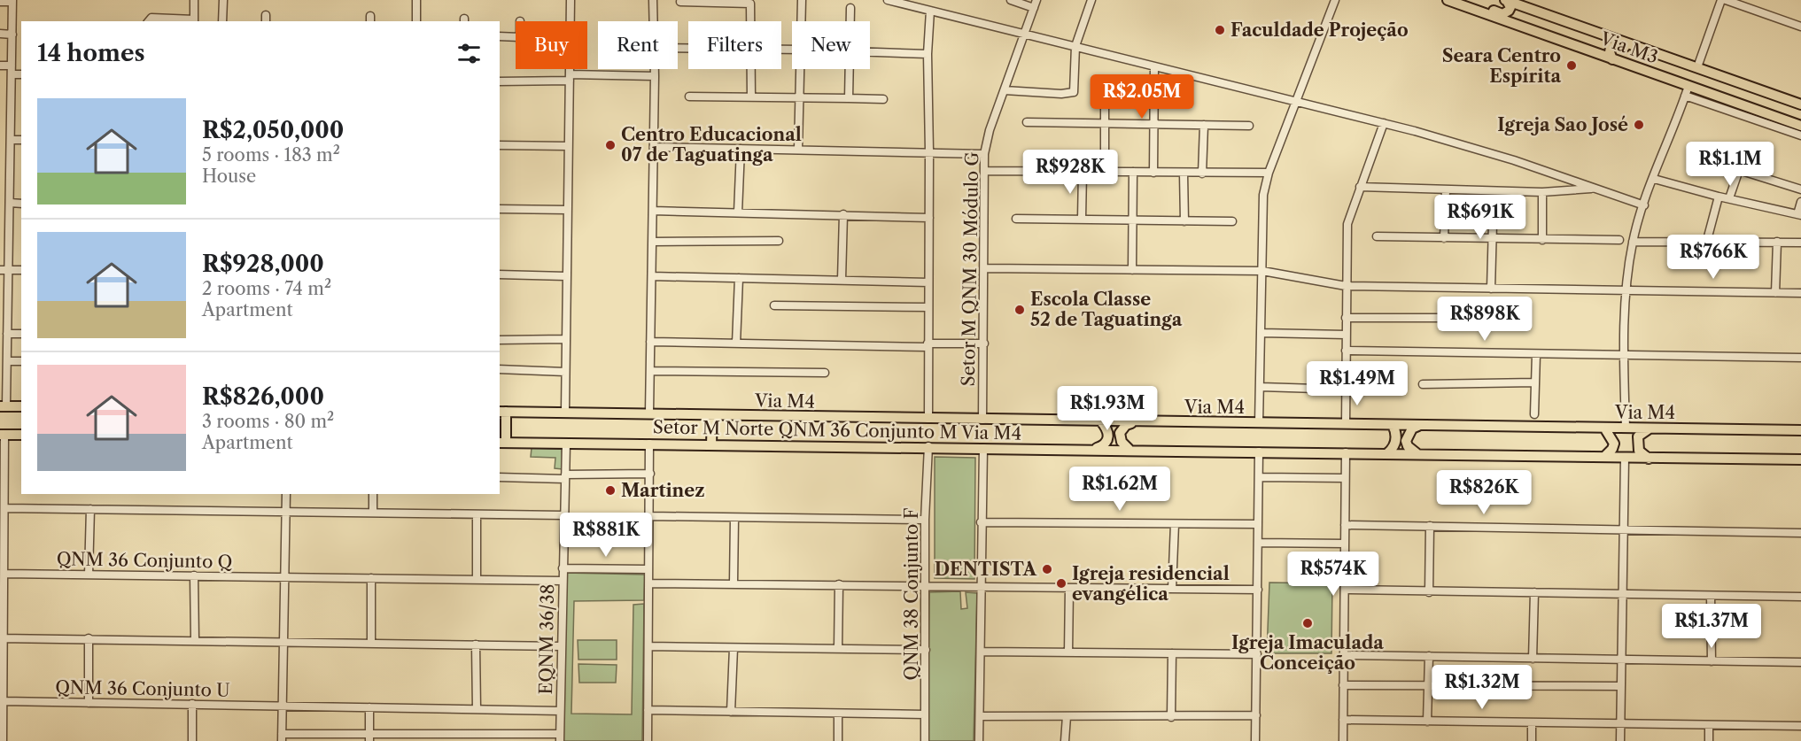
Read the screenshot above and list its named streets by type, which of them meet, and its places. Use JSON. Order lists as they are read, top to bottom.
{
  "streets": {
    "main road": ["Via M3", "Via M4", "Setor M Norte QNM 36 Conjunto M Via M4"],
    "street": [
      "Setor M QNM 30 Módulo G",
      "QNM 36 Conjunto Q",
      "QNM 38 Conjunto F",
      "EQNM 36/38",
      "QNM 36 Conjunto U"
    ]
  },
  "crossings": [
    ["Setor M QNM 30 Módulo G", "Via M4"],
    ["Setor M Norte QNM 36 Conjunto M Via M4", "QNM 38 Conjunto F"],
    ["Setor M Norte QNM 36 Conjunto M Via M4", "EQNM 36/38"],
    ["QNM 36 Conjunto Q", "EQNM 36/38"],
    ["EQNM 36/38", "QNM 36 Conjunto U"]
  ],
  "places": [
    "Faculdade Projeção",
    "Seara Centro Espírita",
    "Igreja Sao José",
    "Centro Educacional 07 de Taguatinga",
    "Escola Classe 52 de Taguatinga",
    "Martinez",
    "DENTISTA",
    "Igreja residencial evangélica",
    "Igreja Imaculada Conceição"
  ],
  "page": {
    "chip": [
      "Buy",
      "Rent",
      "Filters",
      "New"
    ],
    "heading": "14 homes",
    "price": [
      "R$2.05M",
      "R$1.1M",
      "R$928K",
      "R$691K",
      "R$766K",
      "R$898K",
      "R$1.49M",
      "R$1.93M",
      "R$1.62M",
      "R$826K",
      "R$881K",
      "R$574K",
      "R$1.37M",
      "R$1.32M"
    ],
    "list": [
      {
        "name": "R$2,050,000",
        "note": "5 rooms · 183 m² · House"
      },
      {
        "name": "R$928,000",
        "note": "2 rooms · 74 m² · Apartment"
      },
      {
        "name": "R$826,000",
        "note": "3 rooms · 80 m² · Apartment"
      }
    ]
  }
}
